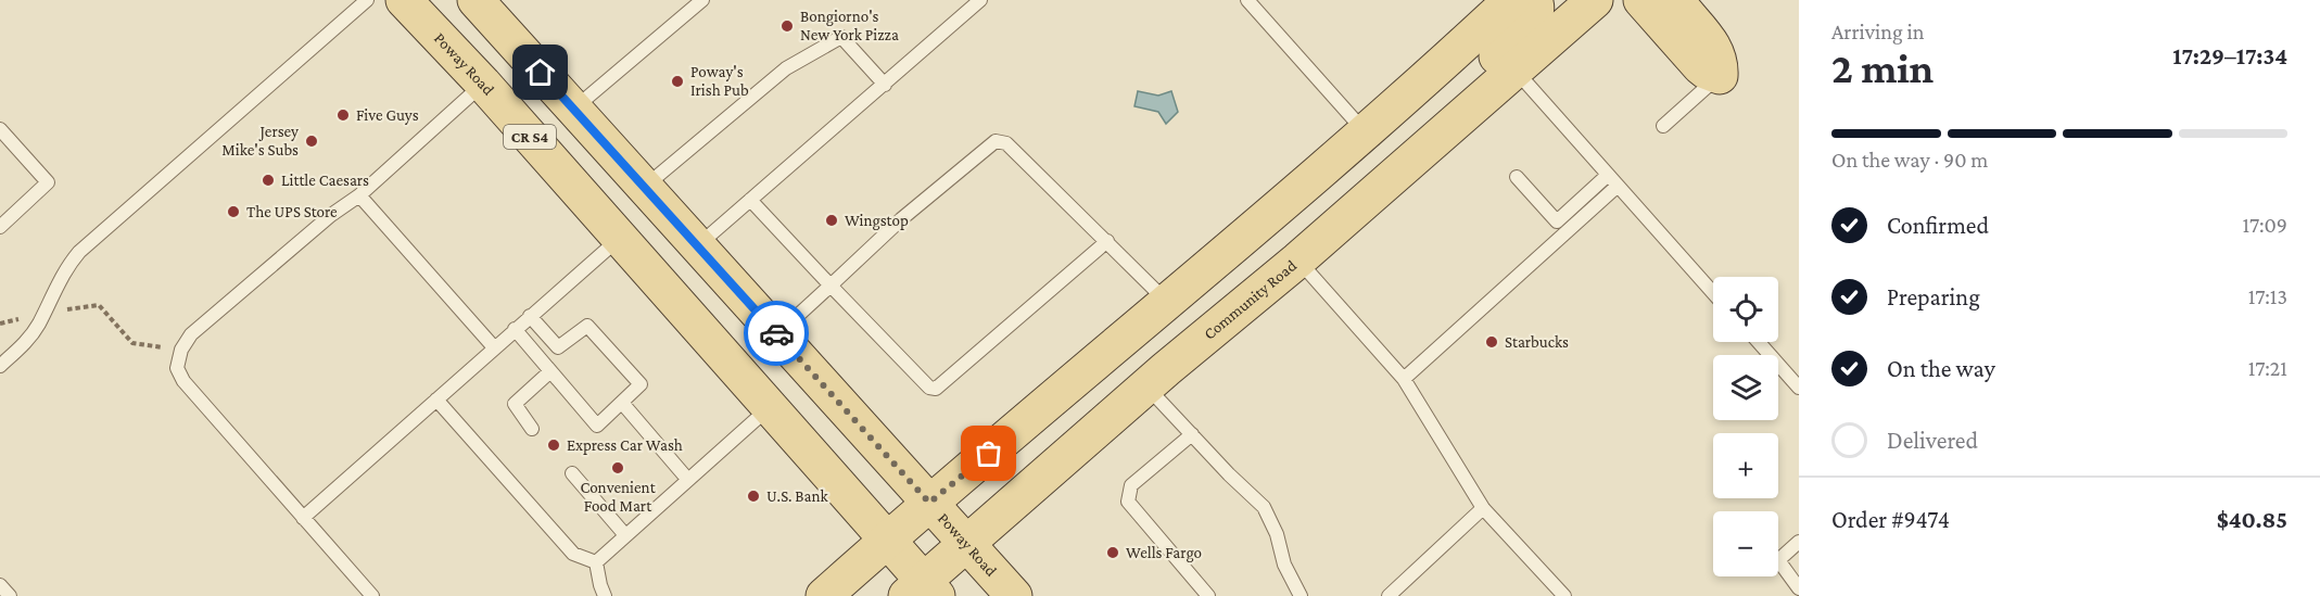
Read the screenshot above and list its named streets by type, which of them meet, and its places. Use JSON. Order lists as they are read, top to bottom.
{
  "streets": {
    "main road": ["Poway Road", "CR S4", "Community Road"]
  },
  "crossings": [
    ["Poway Road", "Community Road"]
  ],
  "places": [
    "Bongiorno's New York Pizza",
    "Poway's Irish Pub",
    "Five Guys",
    "Jersey Mike's Subs",
    "Little Caesars",
    "The UPS Store",
    "Wingstop",
    "Starbucks",
    "Express Car Wash",
    "Convenient Food Mart",
    "U.S. Bank",
    "Wells Fargo"
  ],
  "page": {
    "heading": ["2 min", "Arriving in", "17:29–17:34"],
    "panel": ["Order #9474", "$40.85"],
    "bar": "On the way · 90 m",
    "list": [
      ["Confirmed", "17:09"],
      ["Preparing", "17:13"],
      ["On the way", "17:21"],
      "Delivered"
    ],
    "map_buttons": ["+", "−"]
  }
}
